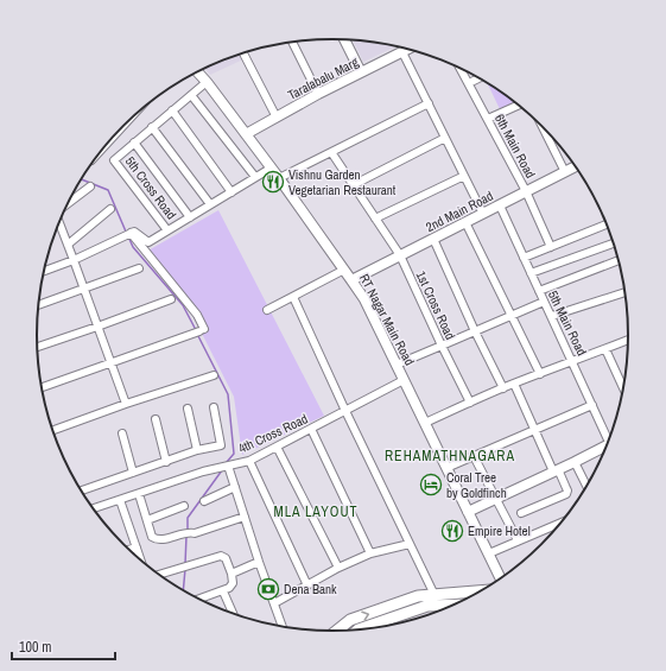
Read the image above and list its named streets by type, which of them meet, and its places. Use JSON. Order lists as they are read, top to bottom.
{
  "streets": {
    "street": [
      "Taralabalu Marg",
      "6th Main Road",
      "5th Cross Road",
      "2nd Main Road",
      "1st Cross Road",
      "RT Nagar Main Road",
      "5th Main Road",
      "4th Cross Road"
    ]
  },
  "crossings": [
    ["Taralabalu Marg", "RT Nagar Main Road"],
    ["6th Main Road", "2nd Main Road"],
    ["2nd Main Road", "1st Cross Road"],
    ["2nd Main Road", "RT Nagar Main Road"],
    ["2nd Main Road", "5th Main Road"],
    ["RT Nagar Main Road", "4th Cross Road"]
  ],
  "districts": ["REHAMATHNAGARA", "MLA LAYOUT"],
  "places": {
    "restaurant": ["Vishnu Garden Vegetarian Restaurant", "Empire Hotel"],
    "hotel": ["Coral Tree by Goldfinch"],
    "bank": ["Dena Bank"]
  },
  "scale_bar": "100 m"
}
